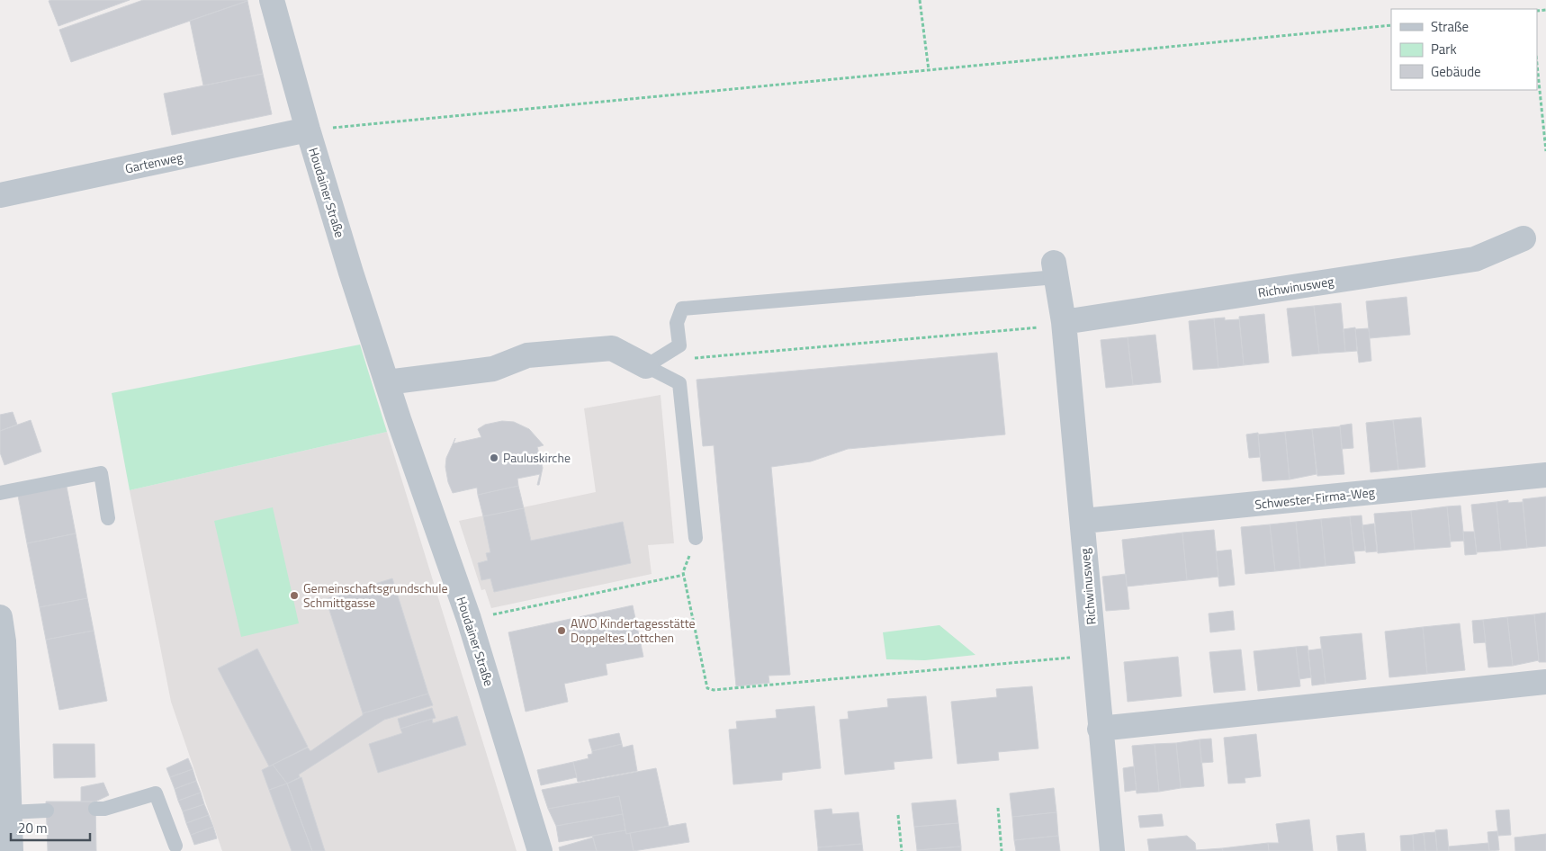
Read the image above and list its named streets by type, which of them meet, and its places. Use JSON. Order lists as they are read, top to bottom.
{
  "streets": {
    "street": [
      "Gartenweg",
      "Houdainer Straße",
      "Richwinusweg",
      "Schwester-Firma-Weg"
    ]
  },
  "crossings": [
    ["Gartenweg", "Houdainer Straße"],
    ["Richwinusweg", "Schwester-Firma-Weg"]
  ],
  "places": ["Pauluskirche", "Gemeinschaftsgrundschule Schmittgasse", "AWO Kindertagesstätte Doppeltes Lottchen"],
  "legend": ["Straße", "Park", "Gebäude"],
  "scale_bar": "20 m"
}
